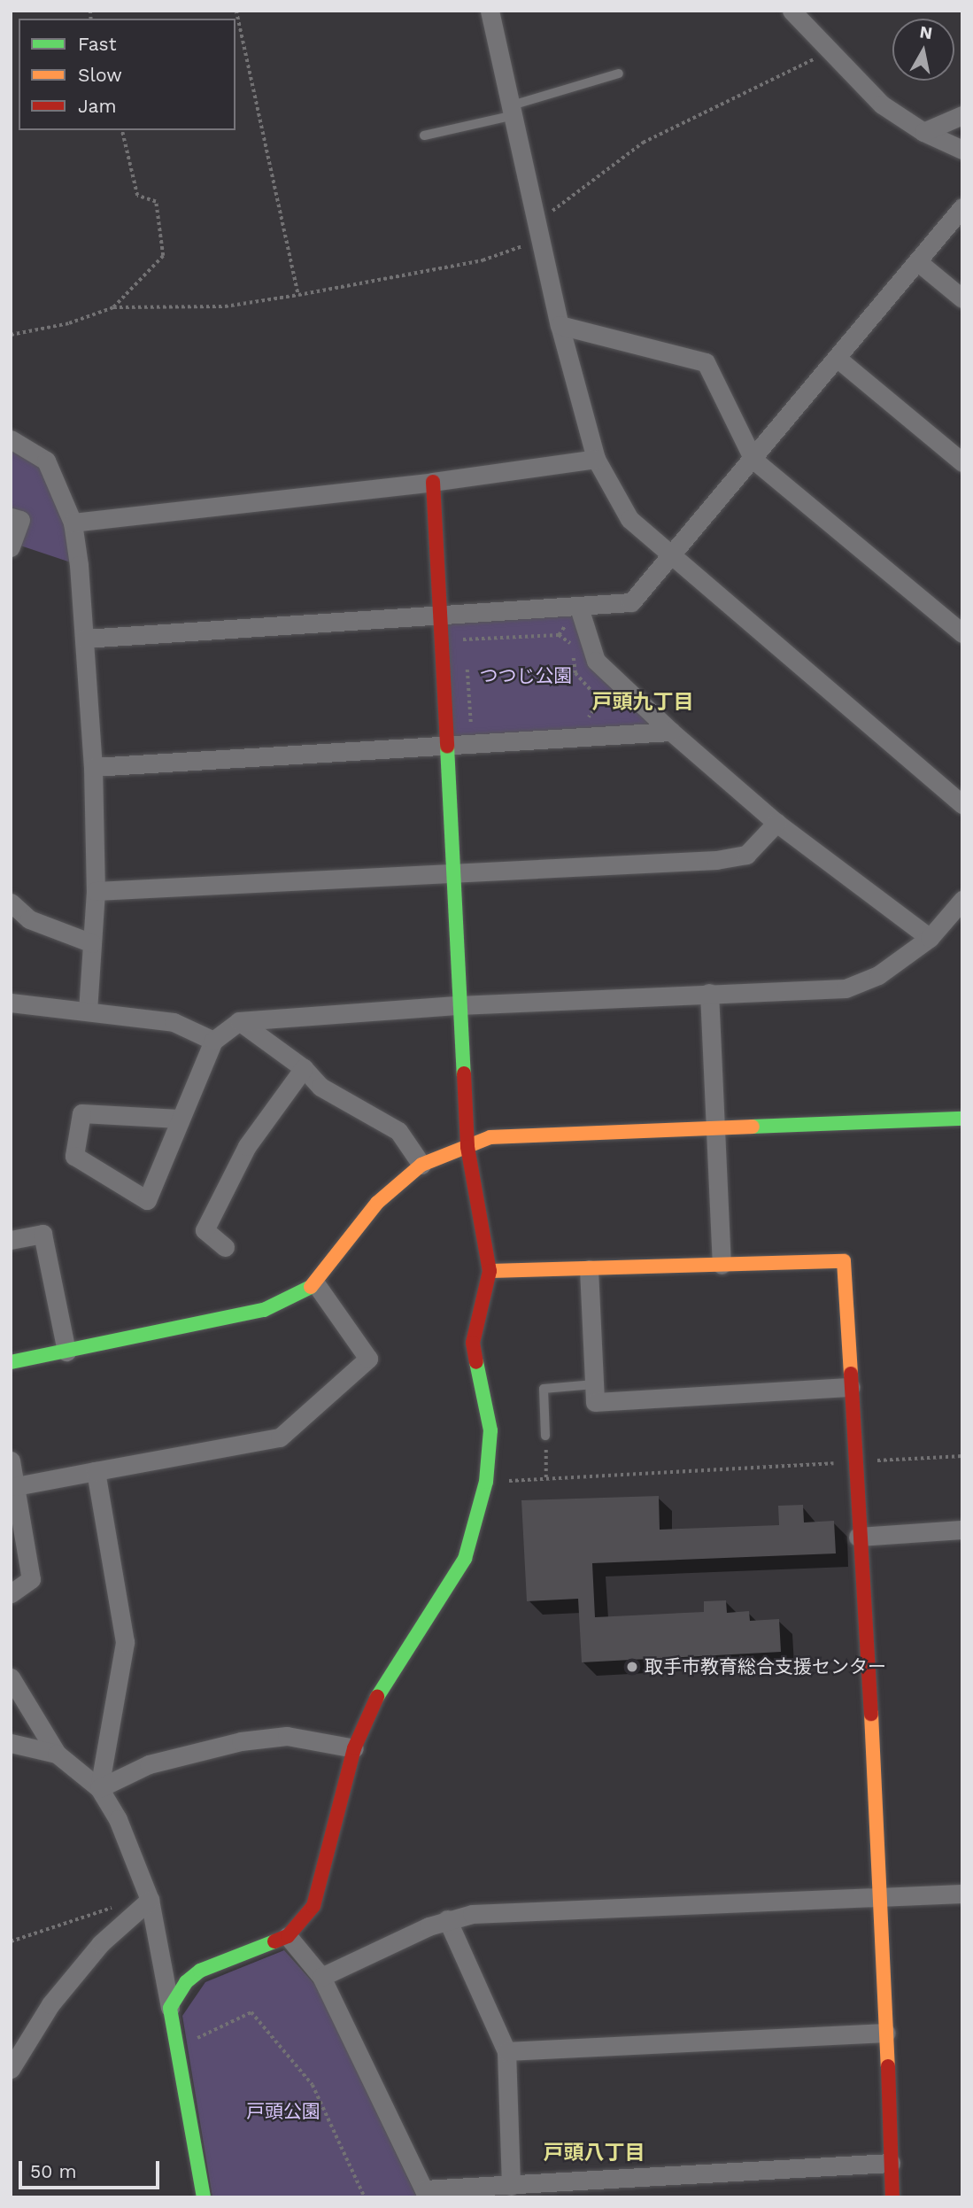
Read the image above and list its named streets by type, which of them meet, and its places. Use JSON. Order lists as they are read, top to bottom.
{
  "districts": ["戸頭九丁目", "戸頭八丁目"],
  "parks": ["つつじ公園", "戸頭公園"],
  "places": ["取手市教育総合支援センター"],
  "legend": ["Fast", "Slow", "Jam"],
  "scale_bar": "50 m",
  "north": "top"
}
